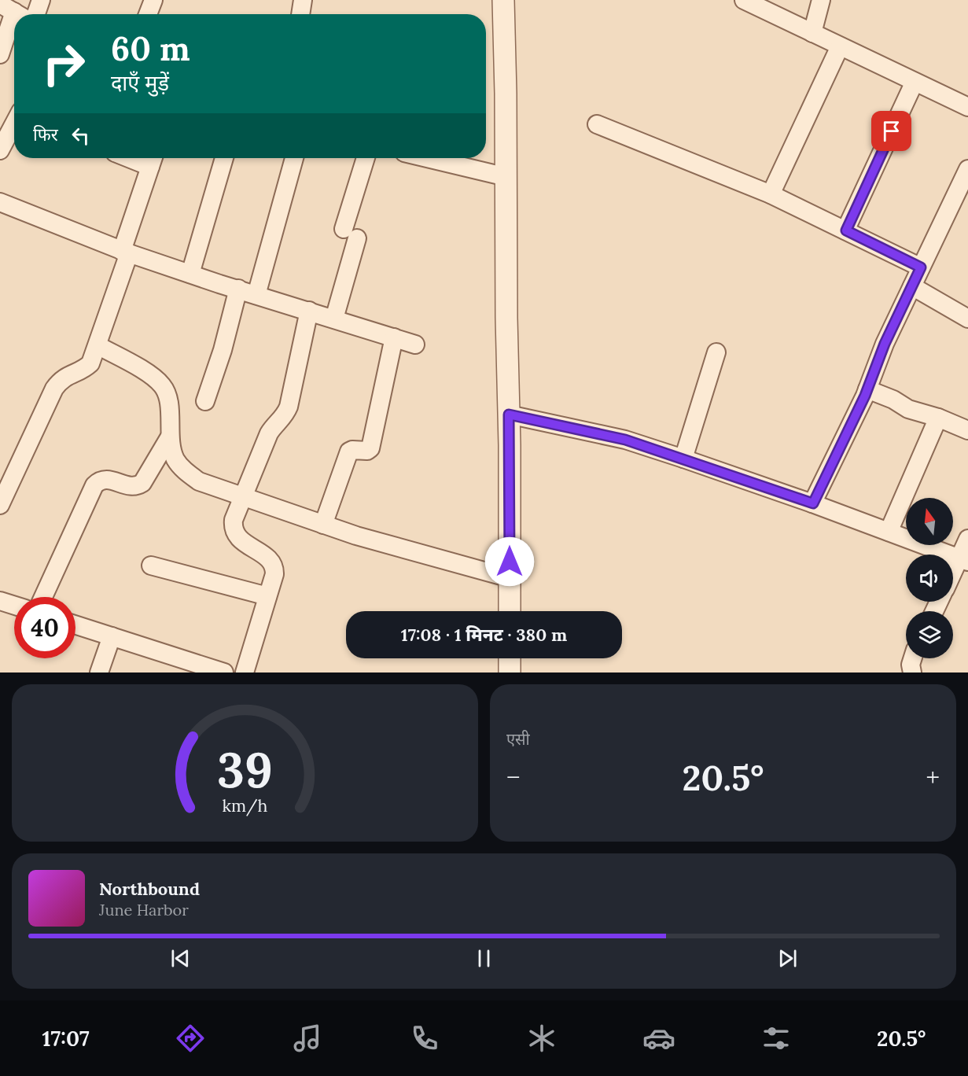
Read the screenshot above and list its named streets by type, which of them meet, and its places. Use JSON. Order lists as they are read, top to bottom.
{
  "north": "top",
  "page": {
    "turn": ["60 m", "दाएँ मुड़ें"],
    "then": "फिर",
    "limit": "40",
    "trip": "17:08 · 1 मिनट · 380 m",
    "tile": "एसी",
    "heat": ["−", "20.5°", "+"],
    "song": ["Northbound", "June Harbor"],
    "tabs": ["17:07", "20.5°"],
    "gauge": ["39", "km/h"]
  }
}
